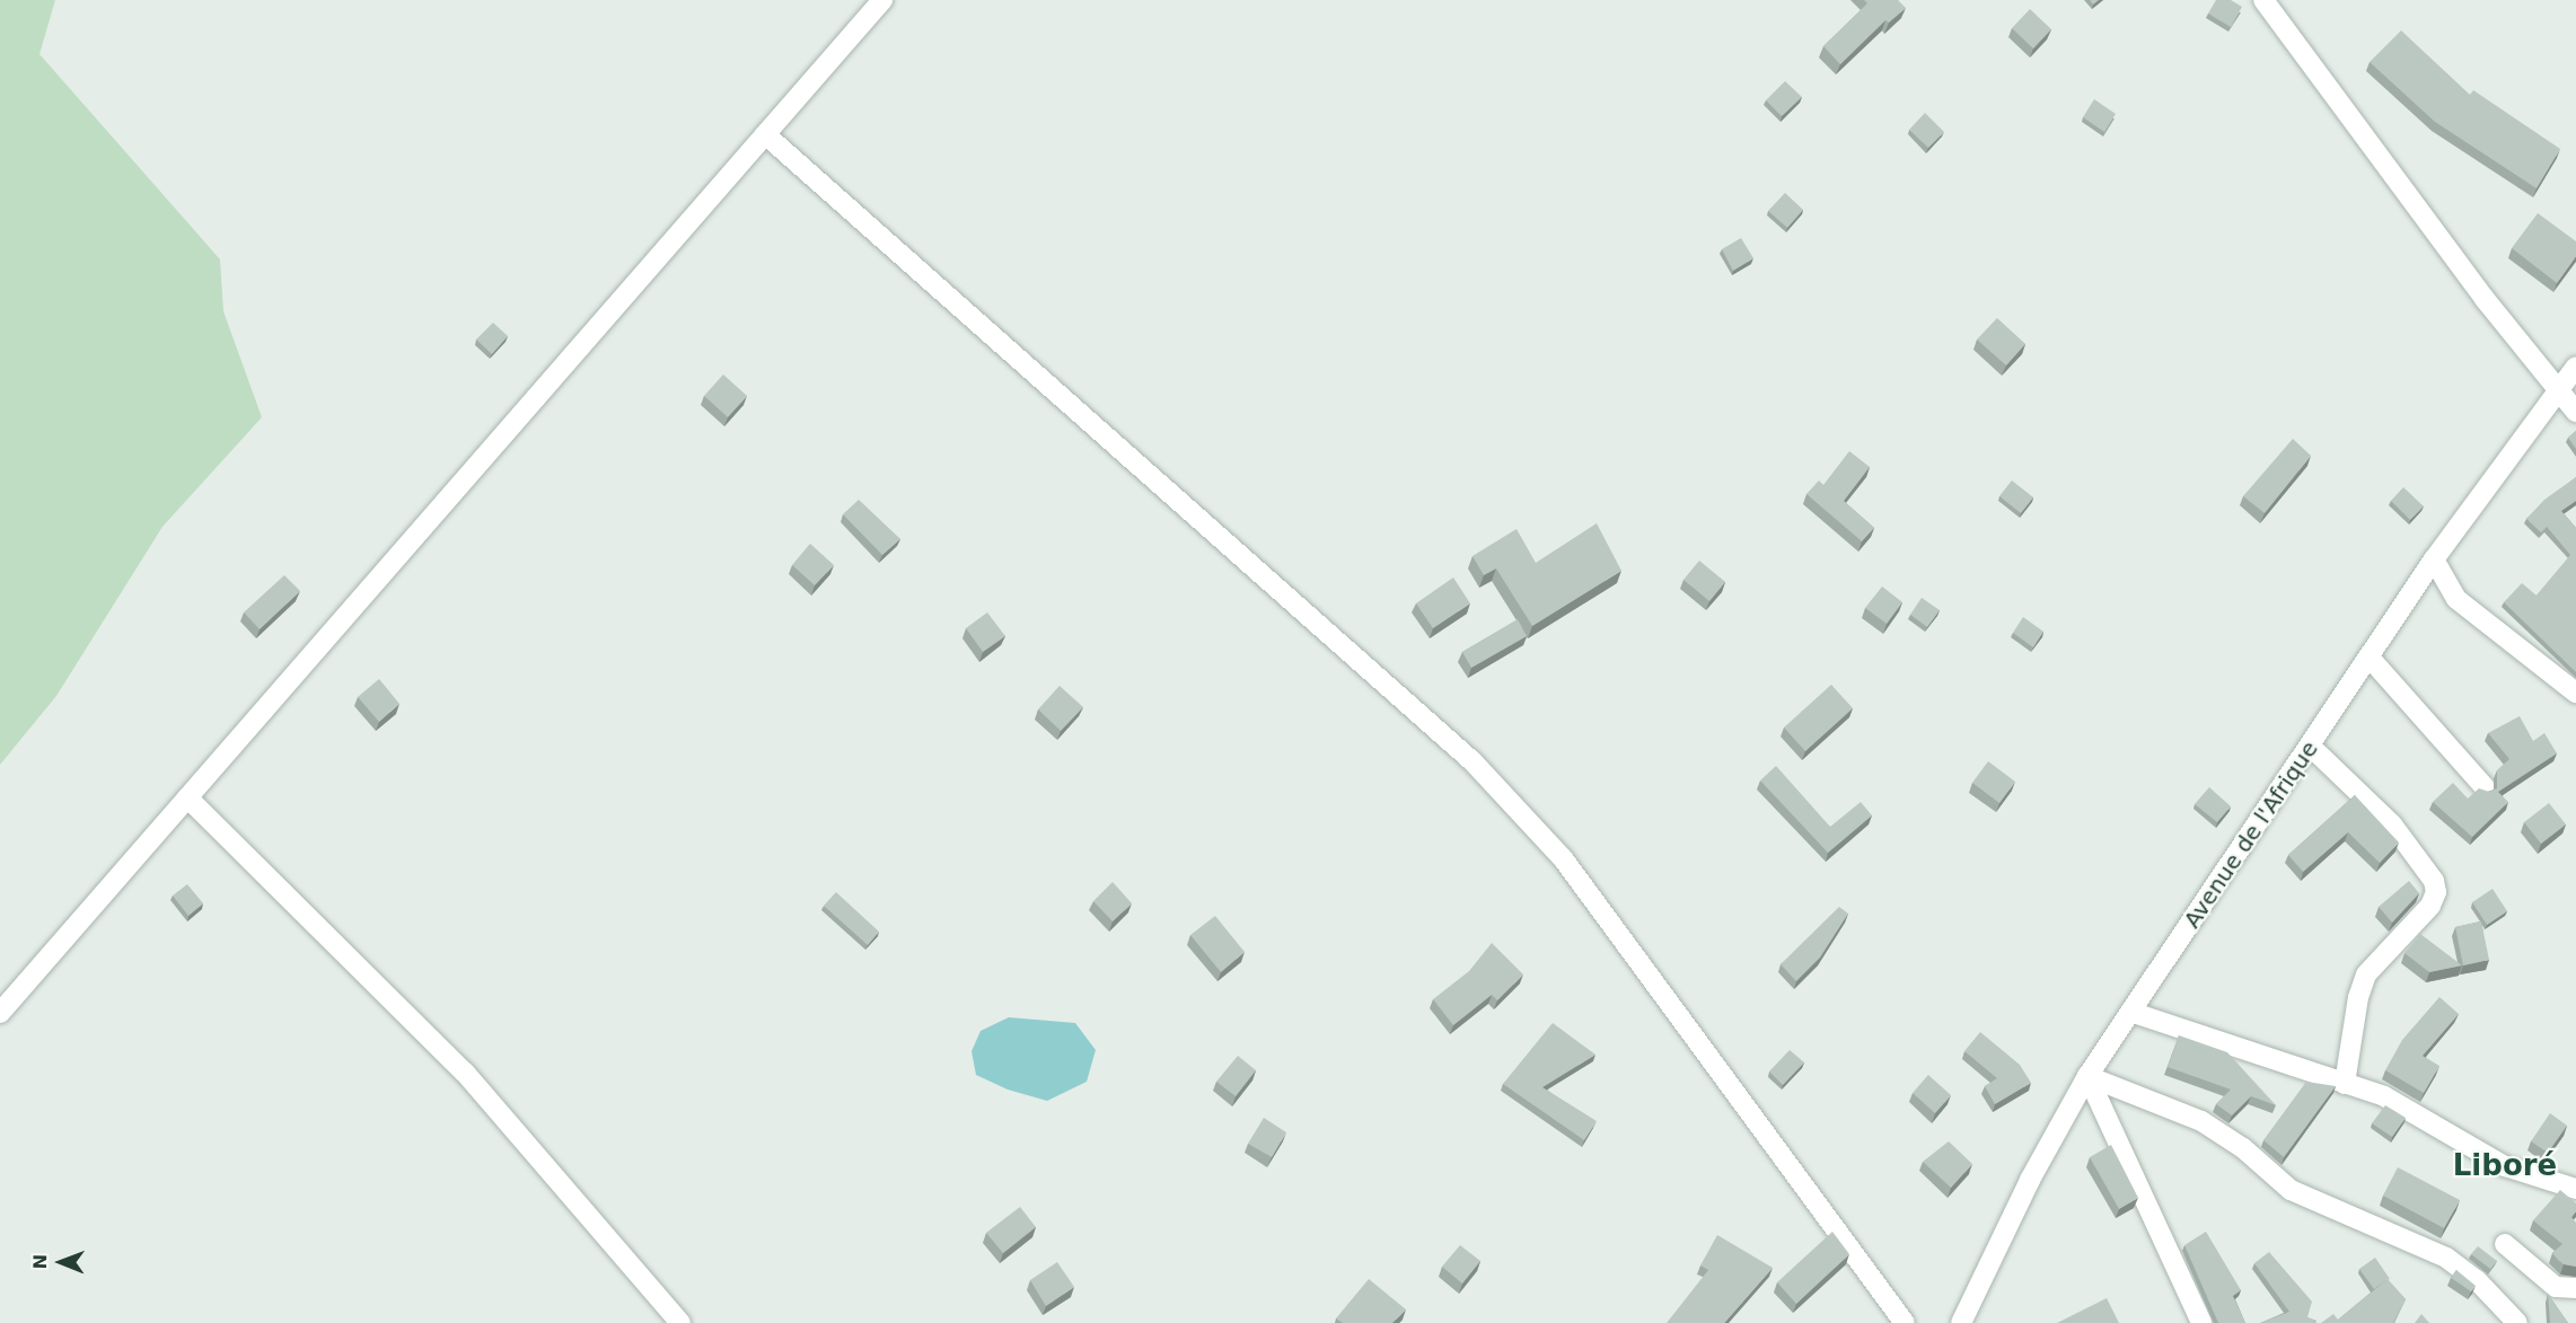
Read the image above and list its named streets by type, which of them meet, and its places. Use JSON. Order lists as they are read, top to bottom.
{
  "streets": {
    "street": ["Avenue de l'Afrique"]
  },
  "districts": ["Liboré"],
  "north": "left"
}
